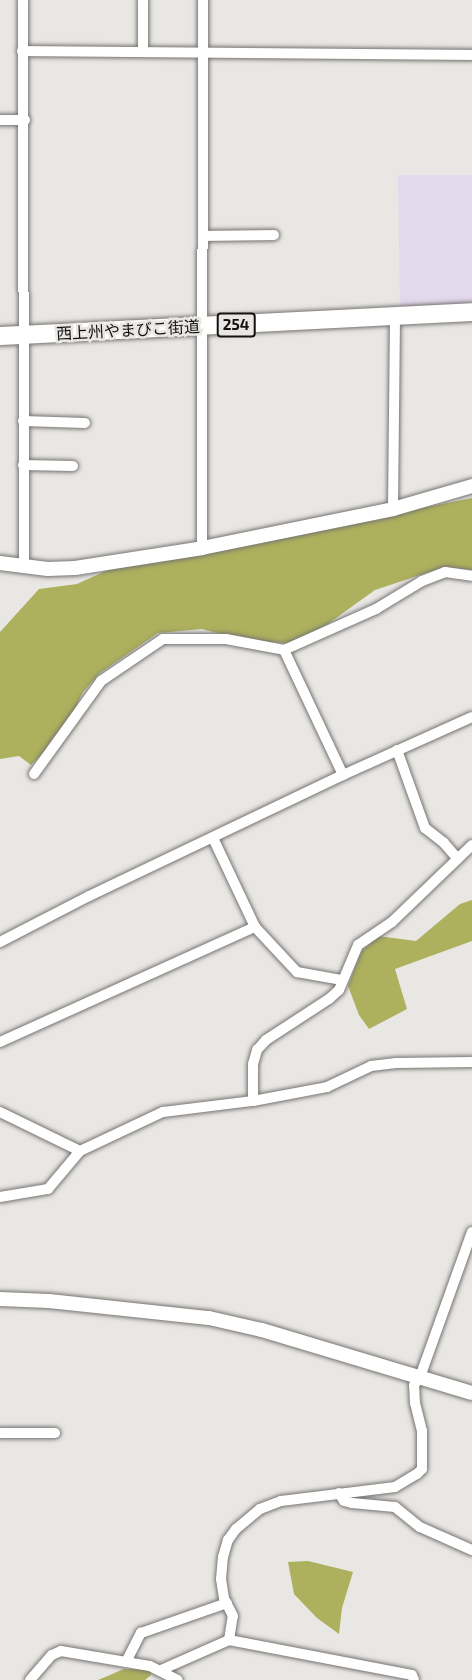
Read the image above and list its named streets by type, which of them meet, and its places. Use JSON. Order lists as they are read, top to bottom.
{
  "streets": {
    "highway": ["254", "西上州やまびこ街道"]
  }
}
